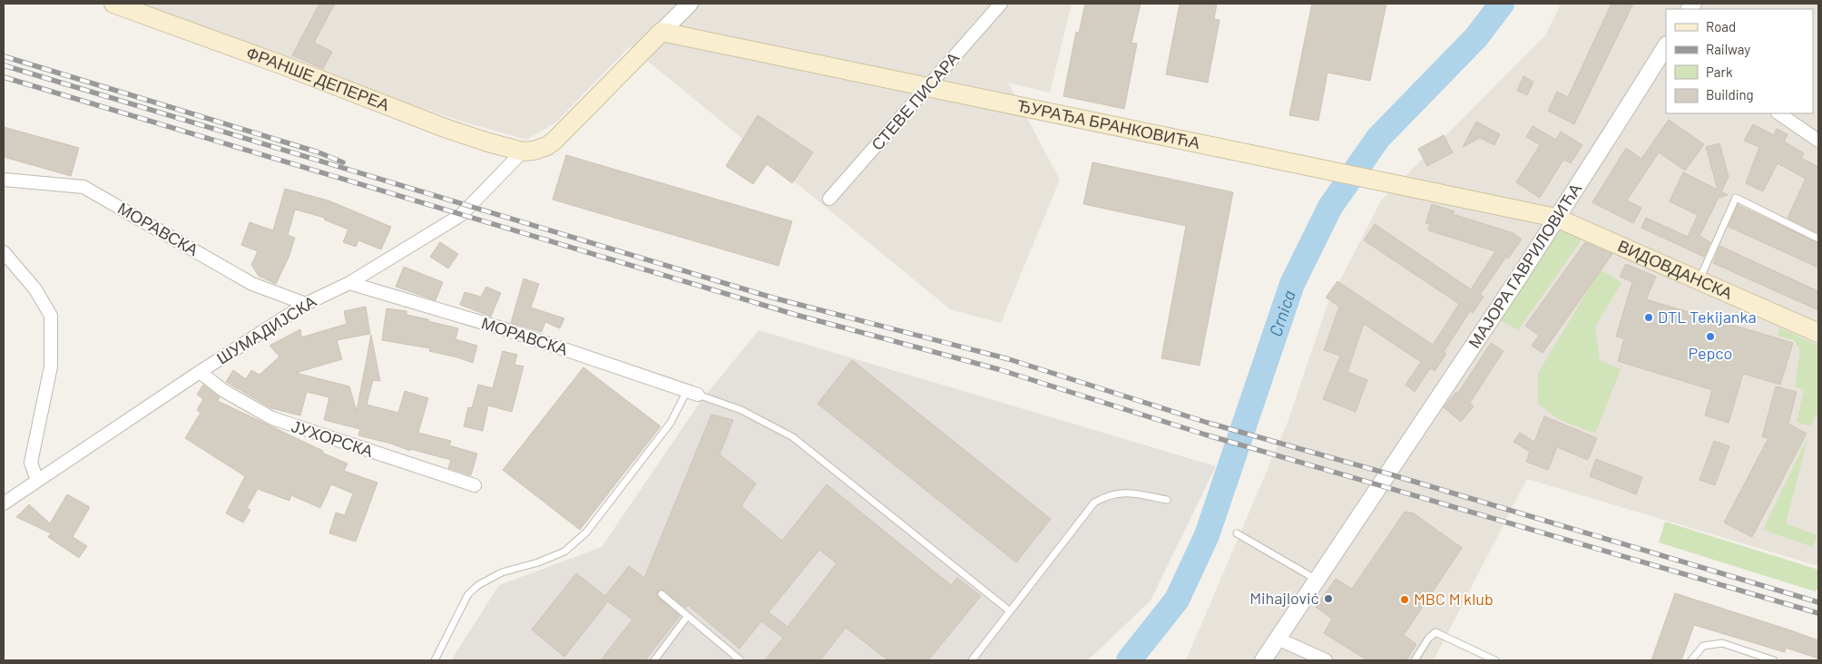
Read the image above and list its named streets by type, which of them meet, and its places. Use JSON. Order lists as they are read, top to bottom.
{
  "streets": {
    "main road": ["ФРАНШЕ ДЕПЕРЕА", "ЂУРАЂА БРАНКОВИЋА", "ВИДОВДАНСКА"],
    "street": [
      "СТЕВЕ ПИСАРА",
      "МОРАВСКА",
      "МАЈОРА ГАВРИЛОВИЋА",
      "ШУМАДИЈСКА",
      "ЈУХОРСКА"
    ]
  },
  "crossings": [
    ["ФРАНШЕ ДЕПЕРЕА", "ШУМАДИЈСКА"],
    ["СТЕВЕ ПИСАРА", "ЂУРАЂА БРАНКОВИЋА"],
    ["ЂУРАЂА БРАНКОВИЋА", "МАЈОРА ГАВРИЛОВИЋА"],
    ["ЂУРАЂА БРАНКОВИЋА", "ВИДОВДАНСКА"],
    ["МОРАВСКА", "ШУМАДИЈСКА"],
    ["МАЈОРА ГАВРИЛОВИЋА", "ВИДОВДАНСКА"],
    ["ШУМАДИЈСКА", "ЈУХОРСКА"]
  ],
  "water": ["Crnica"],
  "places": [
    "DTL Tekijanka",
    "Pepco",
    "Mihajlović",
    "MBC M klub"
  ],
  "legend": [
    "Road",
    "Railway",
    "Park",
    "Building"
  ]
}
